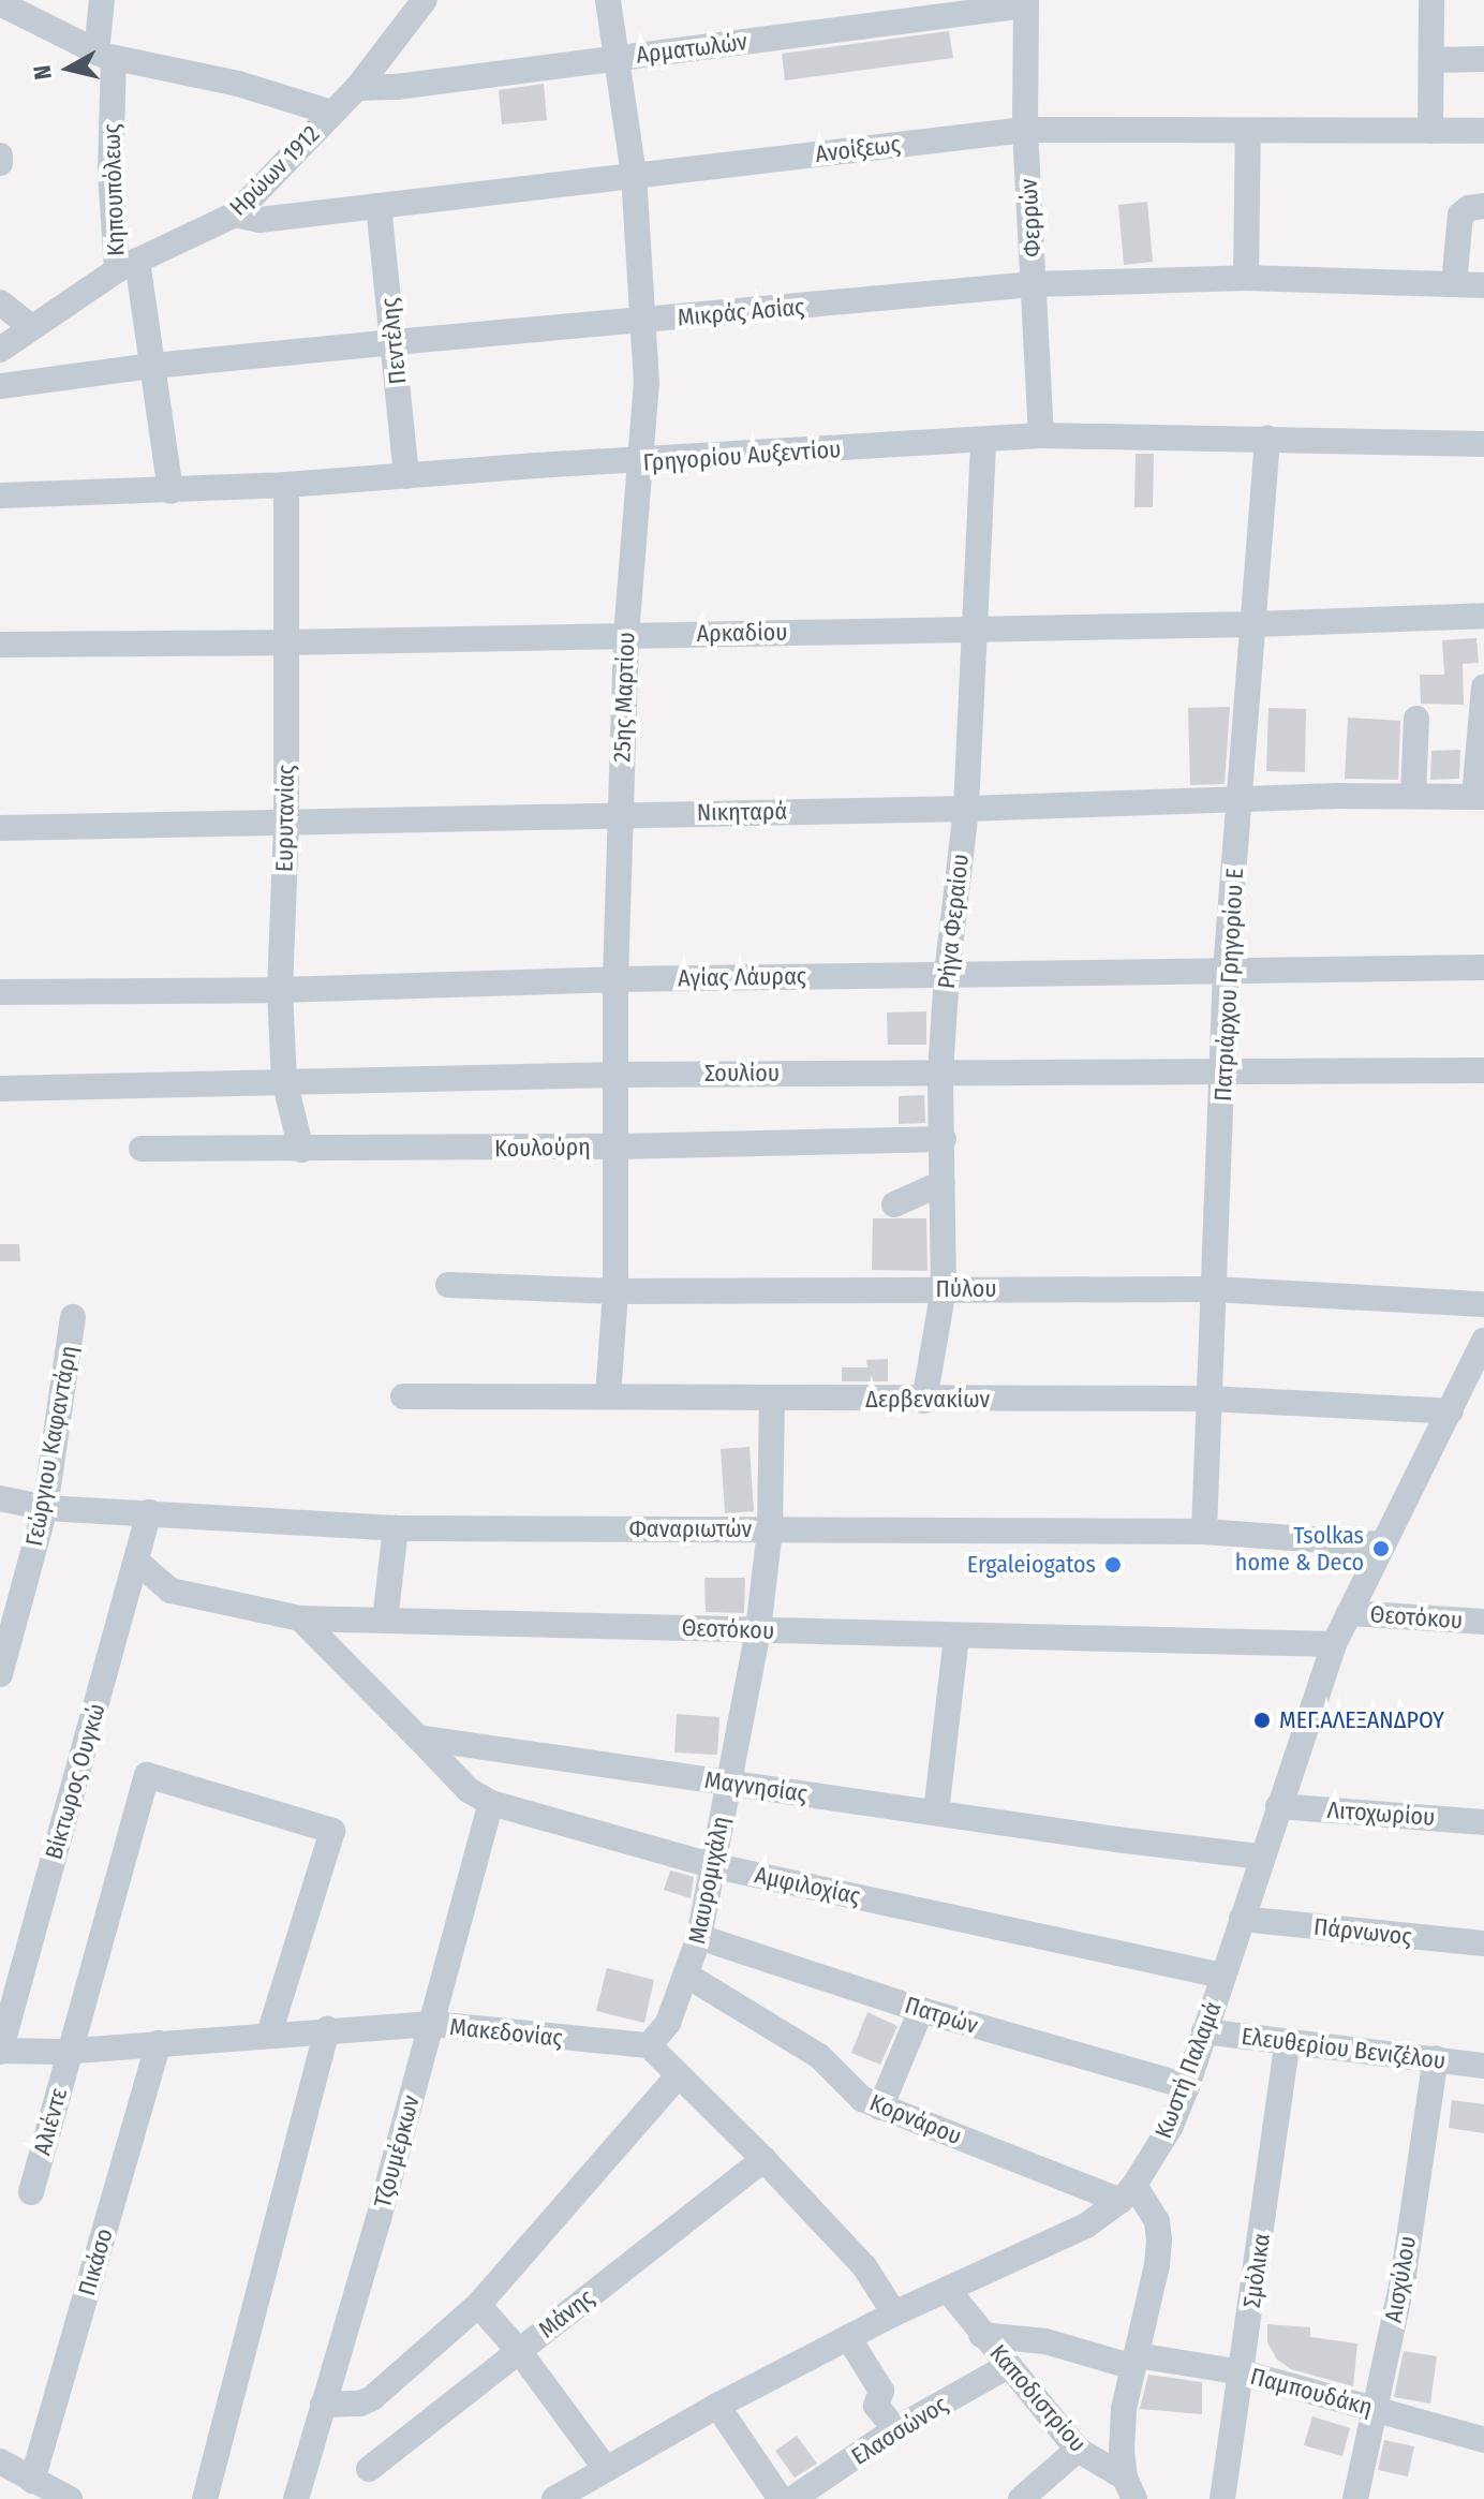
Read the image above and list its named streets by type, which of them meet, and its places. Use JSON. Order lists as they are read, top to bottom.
{
  "streets": {
    "street": [
      "Αρματωλών",
      "Ανοίξεως",
      "Ηρώων 1912",
      "Κηπουπόλεως",
      "Φερρών",
      "Μικράς Ασίας",
      "Πεντέλης",
      "Γρηγορίου Αυξεντίου",
      "Αρκαδίου",
      "25ης Μαρτίου",
      "Νικηταρά",
      "Ευρυτανίας",
      "Ρήγα Φεραίου",
      "Αγίας Λάυρας",
      "Πατριάρχου Γρηγορίου Ε",
      "Σουλίου",
      "Κουλούρη",
      "Πύλου",
      "Δερβενακίων",
      "Γεώργιου Καφαντάρη",
      "Φαναριωτών",
      "Θεοτόκου",
      "Βίκτωρος Ουγκώ",
      "Μαγνησίας",
      "Λιτοχωρίου",
      "Μαυρομιχάλη",
      "Αμφιλοχίας",
      "Πάρνωνος",
      "Πατρών",
      "Μακεδονίας",
      "Ελευθερίου Βενιζέλου",
      "Κωστή Παλαμά",
      "Κορνάρου",
      "Αλιέντε",
      "Τζουμέρκων",
      "Πικάσο",
      "Σμόλικα",
      "Αισχύλου",
      "Μάνης",
      "Παμπουδάκη",
      "Καποδιστρίου",
      "Ελασσώνος"
    ]
  },
  "crossings": [
    ["Αρματωλών", "Ηρώων 1912"],
    ["Αρματωλών", "Φερρών"],
    ["Αρματωλών", "25ης Μαρτίου"],
    ["Ανοίξεως", "Ηρώων 1912"],
    ["Ανοίξεως", "Φερρών"],
    ["Ανοίξεως", "Πεντέλης"],
    ["Ανοίξεως", "25ης Μαρτίου"],
    ["Ηρώων 1912", "Κηπουπόλεως"],
    ["Κηπουπόλεως", "Μικράς Ασίας"],
    ["Κηπουπόλεως", "Γρηγορίου Αυξεντίου"],
    ["Φερρών", "Μικράς Ασίας"],
    ["Φερρών", "Γρηγορίου Αυξεντίου"],
    ["Μικράς Ασίας", "Πεντέλης"],
    ["Μικράς Ασίας", "25ης Μαρτίου"],
    ["Πεντέλης", "Γρηγορίου Αυξεντίου"],
    ["Γρηγορίου Αυξεντίου", "25ης Μαρτίου"],
    ["Γρηγορίου Αυξεντίου", "Ευρυτανίας"],
    ["Γρηγορίου Αυξεντίου", "Ρήγα Φεραίου"],
    ["Γρηγορίου Αυξεντίου", "Πατριάρχου Γρηγορίου Ε"],
    ["Αρκαδίου", "25ης Μαρτίου"],
    ["Αρκαδίου", "Ευρυτανίας"],
    ["Αρκαδίου", "Ρήγα Φεραίου"],
    ["Αρκαδίου", "Πατριάρχου Γρηγορίου Ε"],
    ["25ης Μαρτίου", "Νικηταρά"],
    ["25ης Μαρτίου", "Αγίας Λάυρας"],
    ["25ης Μαρτίου", "Σουλίου"],
    ["25ης Μαρτίου", "Κουλούρη"],
    ["25ης Μαρτίου", "Πύλου"],
    ["25ης Μαρτίου", "Δερβενακίων"],
    ["Νικηταρά", "Ευρυτανίας"],
    ["Νικηταρά", "Ρήγα Φεραίου"],
    ["Νικηταρά", "Πατριάρχου Γρηγορίου Ε"],
    ["Ευρυτανίας", "Αγίας Λάυρας"],
    ["Ευρυτανίας", "Σουλίου"],
    ["Ευρυτανίας", "Κουλούρη"],
    ["Ρήγα Φεραίου", "Αγίας Λάυρας"],
    ["Ρήγα Φεραίου", "Σουλίου"],
    ["Ρήγα Φεραίου", "Κουλούρη"],
    ["Ρήγα Φεραίου", "Πύλου"],
    ["Ρήγα Φεραίου", "Δερβενακίων"],
    ["Αγίας Λάυρας", "Πατριάρχου Γρηγορίου Ε"],
    ["Πατριάρχου Γρηγορίου Ε", "Σουλίου"],
    ["Πατριάρχου Γρηγορίου Ε", "Πύλου"],
    ["Πατριάρχου Γρηγορίου Ε", "Δερβενακίων"],
    ["Πατριάρχου Γρηγορίου Ε", "Φαναριωτών"],
    ["Δερβενακίων", "Μαυρομιχάλη"],
    ["Δερβενακίων", "Κωστή Παλαμά"],
    ["Γεώργιου Καφαντάρη", "Φαναριωτών"],
    ["Φαναριωτών", "Βίκτωρος Ουγκώ"],
    ["Φαναριωτών", "Μαυρομιχάλη"],
    ["Φαναριωτών", "Κωστή Παλαμά"],
    ["Θεοτόκου", "Βίκτωρος Ουγκώ"],
    ["Θεοτόκου", "Μαυρομιχάλη"],
    ["Θεοτόκου", "Κωστή Παλαμά"],
    ["Βίκτωρος Ουγκώ", "Μακεδονίας"],
    ["Μαγνησίας", "Μαυρομιχάλη"],
    ["Μαγνησίας", "Αμφιλοχίας"],
    ["Μαγνησίας", "Κωστή Παλαμά"],
    ["Λιτοχωρίου", "Κωστή Παλαμά"],
    ["Μαυρομιχάλη", "Αμφιλοχίας"],
    ["Μαυρομιχάλη", "Πατρών"],
    ["Μαυρομιχάλη", "Μακεδονίας"],
    ["Μαυρομιχάλη", "Κορνάρου"],
    ["Αμφιλοχίας", "Κωστή Παλαμά"],
    ["Αμφιλοχίας", "Τζουμέρκων"],
    ["Πάρνωνος", "Κωστή Παλαμά"],
    ["Πατρών", "Κωστή Παλαμά"],
    ["Μακεδονίας", "Αλιέντε"],
    ["Μακεδονίας", "Τζουμέρκων"],
    ["Μακεδονίας", "Πικάσο"],
    ["Ελευθερίου Βενιζέλου", "Κωστή Παλαμά"],
    ["Ελευθερίου Βενιζέλου", "Σμόλικα"],
    ["Ελευθερίου Βενιζέλου", "Αισχύλου"],
    ["Κωστή Παλαμά", "Κορνάρου"],
    ["Κωστή Παλαμά", "Καποδιστρίου"],
    ["Σμόλικα", "Παμπουδάκη"],
    ["Αισχύλου", "Παμπουδάκη"],
    ["Παμπουδάκη", "Καποδιστρίου"],
    ["Καποδιστρίου", "Ελασσώνος"]
  ],
  "places": ["Tsolkas home & Deco", "Ergaleiogatos", "ΜΕΓ.ΑΛΕΞΑΝΔΡΟΥ"],
  "north": "left"
}
